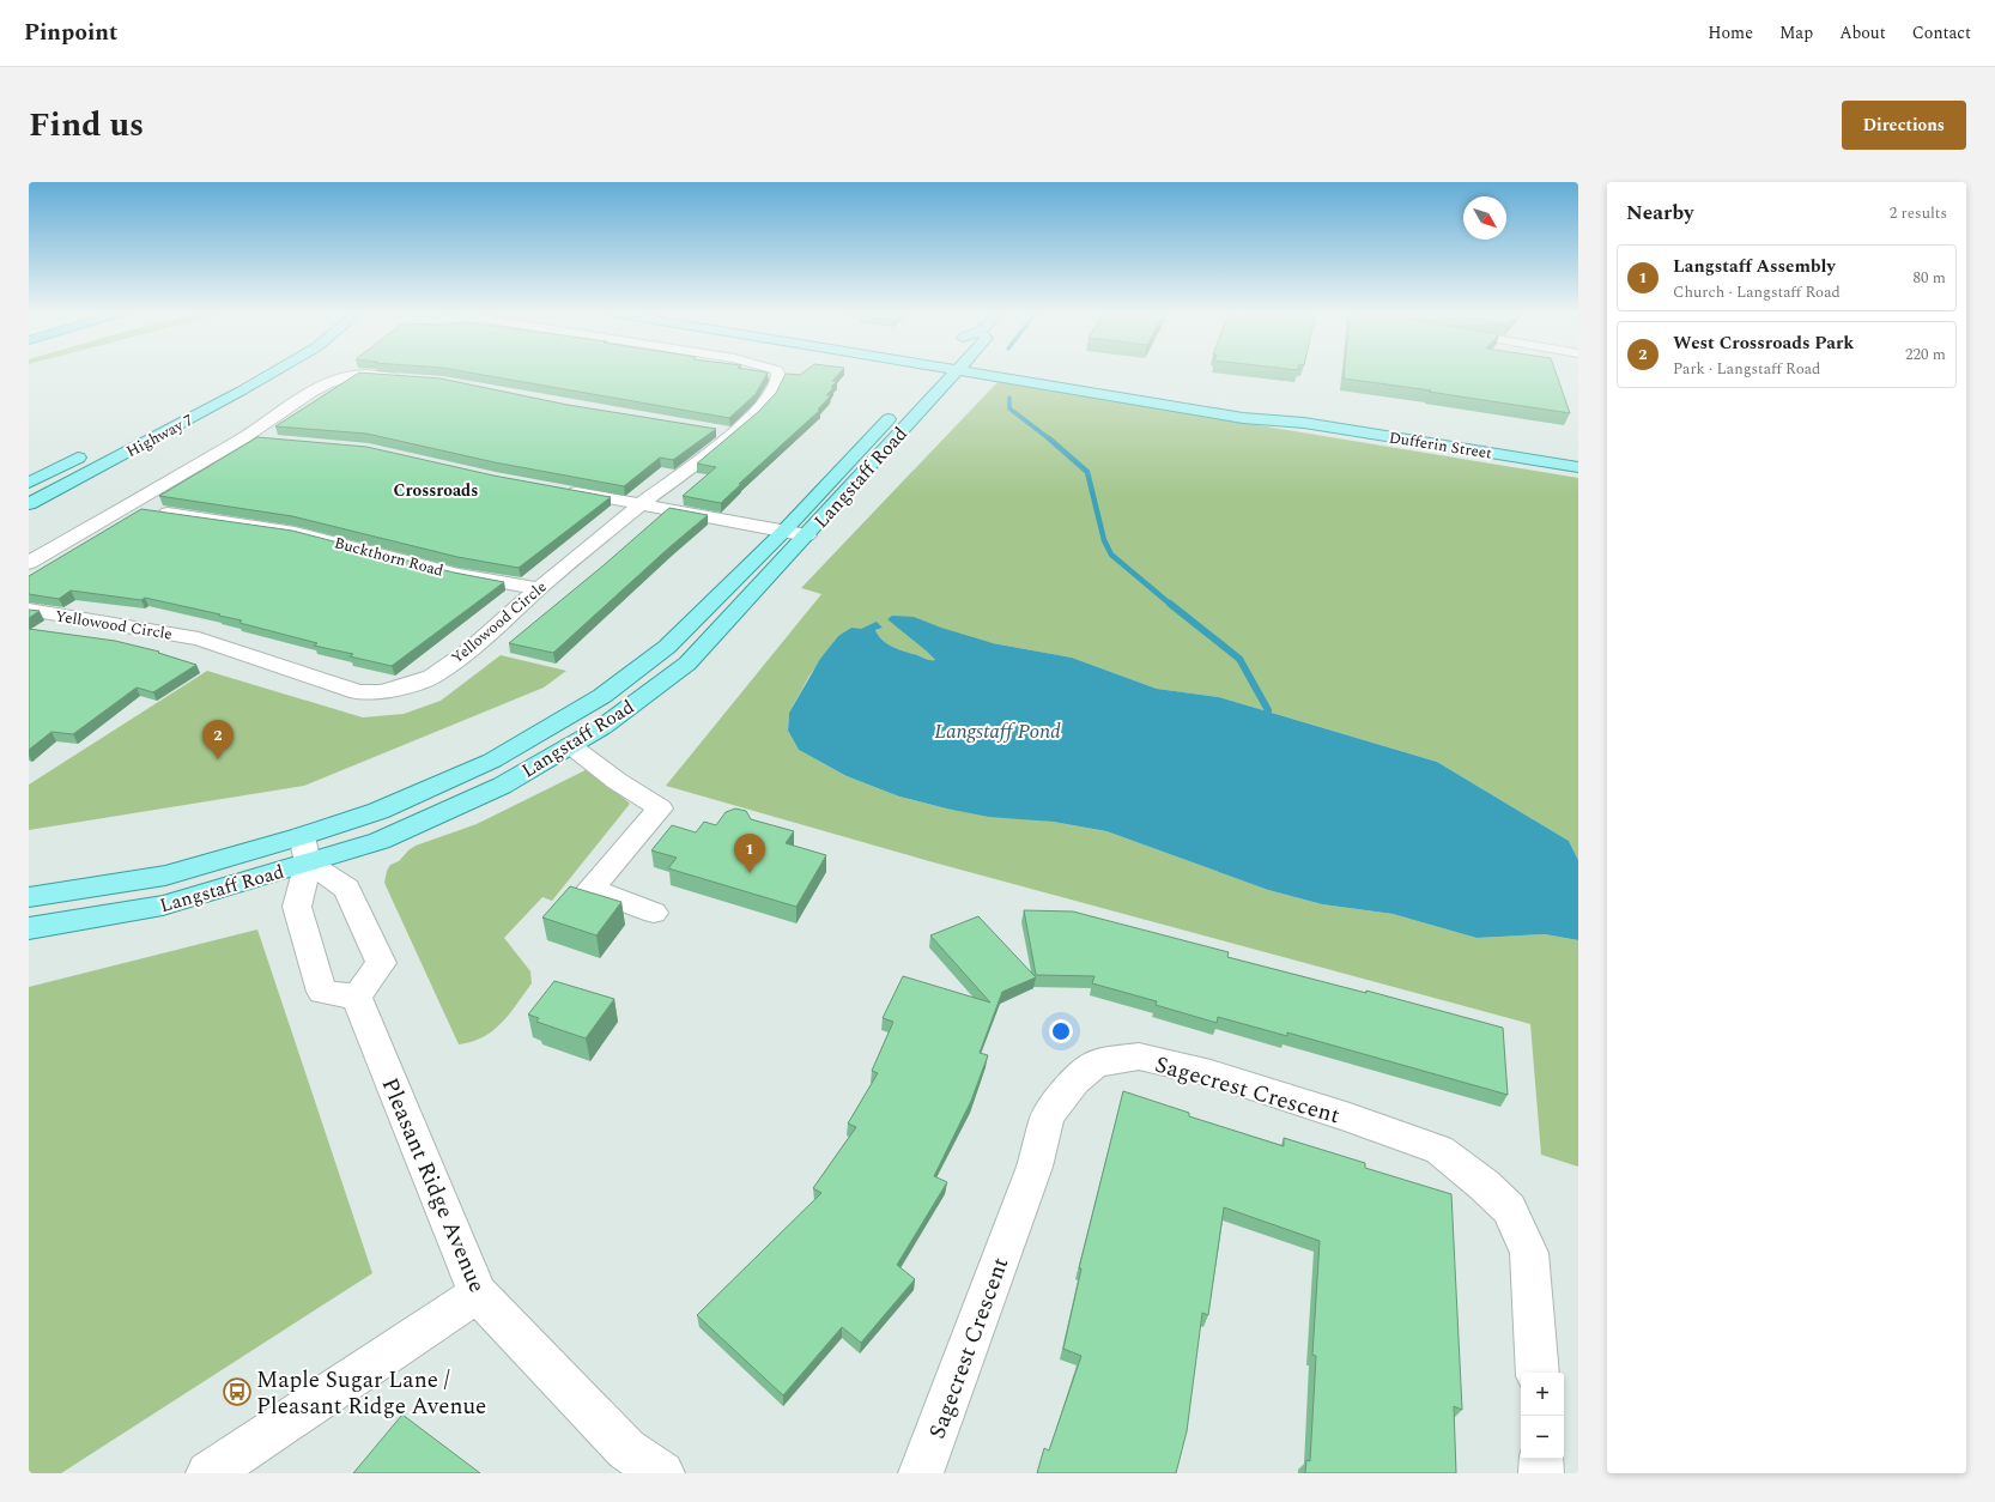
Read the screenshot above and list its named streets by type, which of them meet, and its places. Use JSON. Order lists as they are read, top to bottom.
{
  "streets": {
    "main road": ["Highway 7", "Dufferin Street", "Langstaff Road"],
    "street": [
      "Buckthorn Road",
      "Yellowood Circle",
      "Sagecrest Crescent",
      "Pleasant Ridge Avenue"
    ]
  },
  "crossings": [
    ["Buckthorn Road", "Yellowood Circle"]
  ],
  "districts": ["Crossroads"],
  "water": ["Langstaff Pond"],
  "places": {
    "bus stop": ["Maple Sugar Lane / Pleasant Ridge Avenue"]
  },
  "north": "bottom right",
  "page": {
    "header": "Pinpoint",
    "nav": [
      "Home",
      "Map",
      "About",
      "Contact"
    ],
    "title": "Find us",
    "buttons": "Directions",
    "heading": ["Nearby", "2 results"],
    "list": [
      {
        "mark": "1",
        "name": "Langstaff Assembly",
        "note": "Church · Langstaff Road",
        "value": "80 m"
      },
      {
        "mark": "2",
        "name": "West Crossroads Park",
        "note": "Park · Langstaff Road",
        "value": "220 m"
      }
    ],
    "pins": ["2", "1"],
    "map_buttons": ["+", "−"]
  }
}
